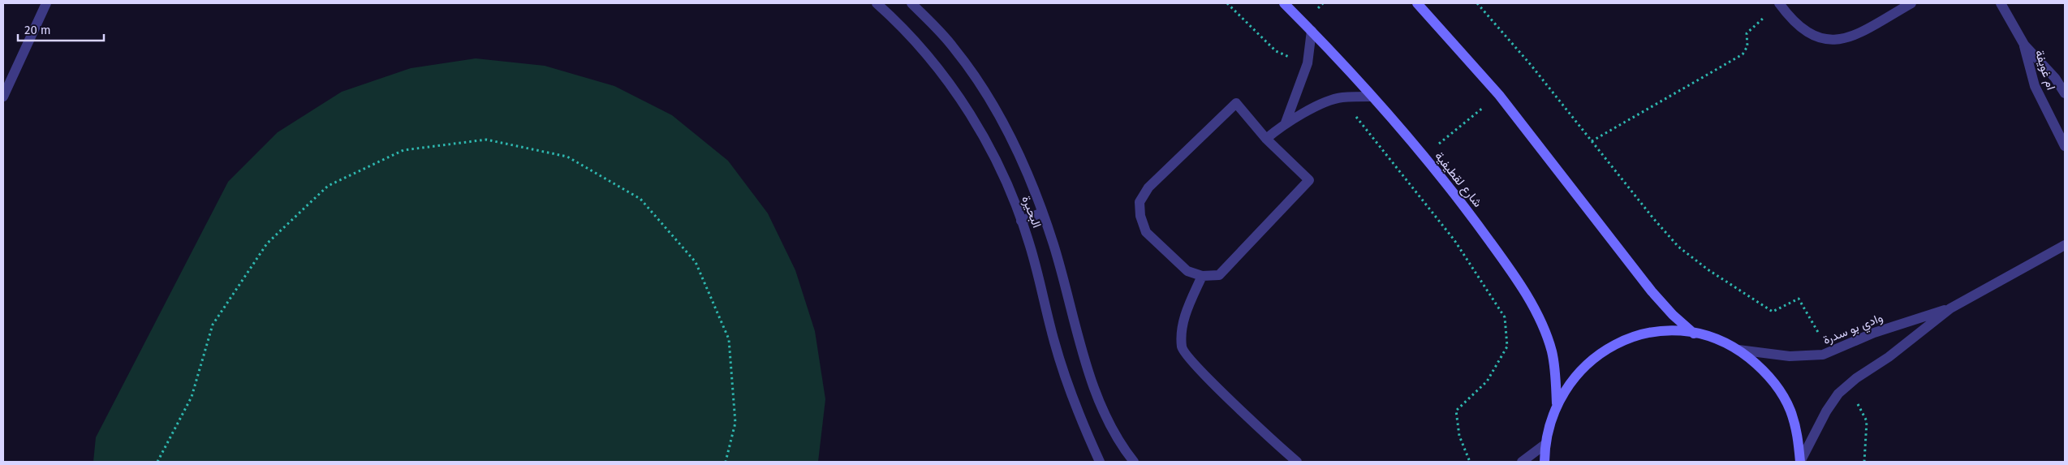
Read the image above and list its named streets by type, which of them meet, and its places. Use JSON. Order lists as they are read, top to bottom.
{
  "streets": {
    "street": [
      "ام غويفة",
      "شارع لقطيفية",
      "البحيرة",
      "وادي بو سدرة"
    ]
  },
  "scale_bar": "20 m"
}
